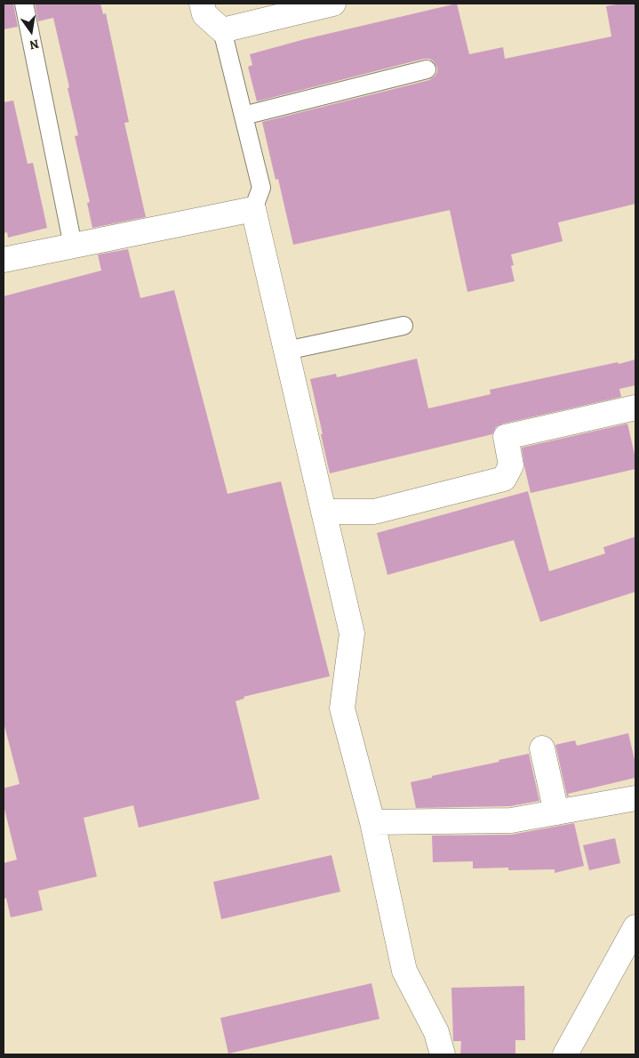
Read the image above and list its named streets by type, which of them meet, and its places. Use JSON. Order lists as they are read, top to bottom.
{
  "north": "bottom"
}
